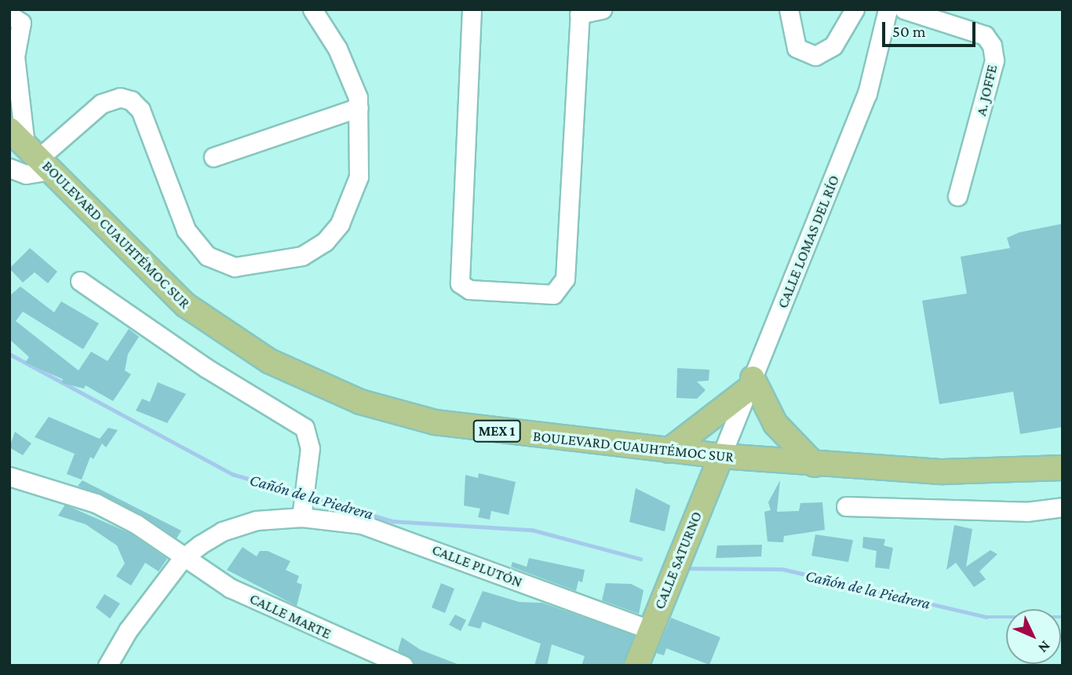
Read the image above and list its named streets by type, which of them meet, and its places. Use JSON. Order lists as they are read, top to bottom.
{
  "streets": {
    "main road": ["BOULEVARD CUAUHTÉMOC SUR", "MEX 1", "CALLE SATURNO"],
    "street": [
      "A. JOFFE",
      "CALLE LOMAS DEL RÍO",
      "CALLE PLUTÓN",
      "CALLE MARTE"
    ]
  },
  "crossings": [
    ["BOULEVARD CUAUHTÉMOC SUR", "CALLE LOMAS DEL RÍO"],
    ["BOULEVARD CUAUHTÉMOC SUR", "CALLE SATURNO"],
    ["CALLE LOMAS DEL RÍO", "CALLE SATURNO"],
    ["CALLE SATURNO", "CALLE PLUTÓN"],
    ["CALLE PLUTÓN", "CALLE MARTE"]
  ],
  "water": ["Cañón de la Piedrera"],
  "scale_bar": "50 m",
  "north": "bottom right"
}
